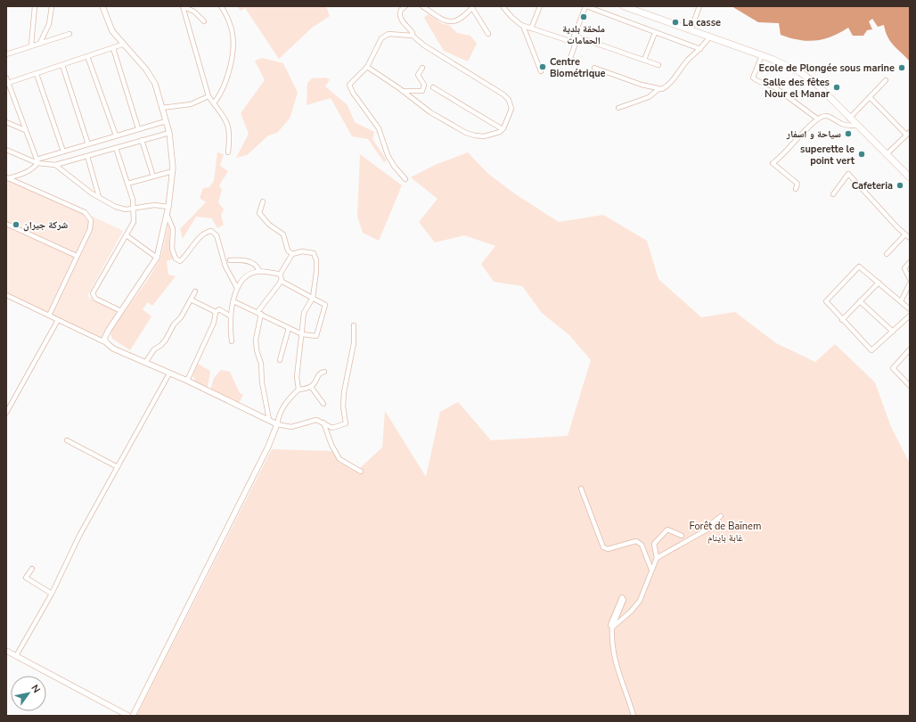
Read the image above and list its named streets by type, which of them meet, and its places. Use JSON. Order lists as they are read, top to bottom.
{
  "parks": ["Forêt de Baïnem غابة باينام"],
  "places": [
    "ملحقة بلدية الحمامات",
    "La casse",
    "Centre Biométrique",
    "Ecole de Plongée sous marine",
    "Salle des fêtes Nour el Manar",
    "سياحة و اسفار",
    "superette le point vert",
    "Cafeteria",
    "شركة جيران"
  ],
  "north": "top right"
}
